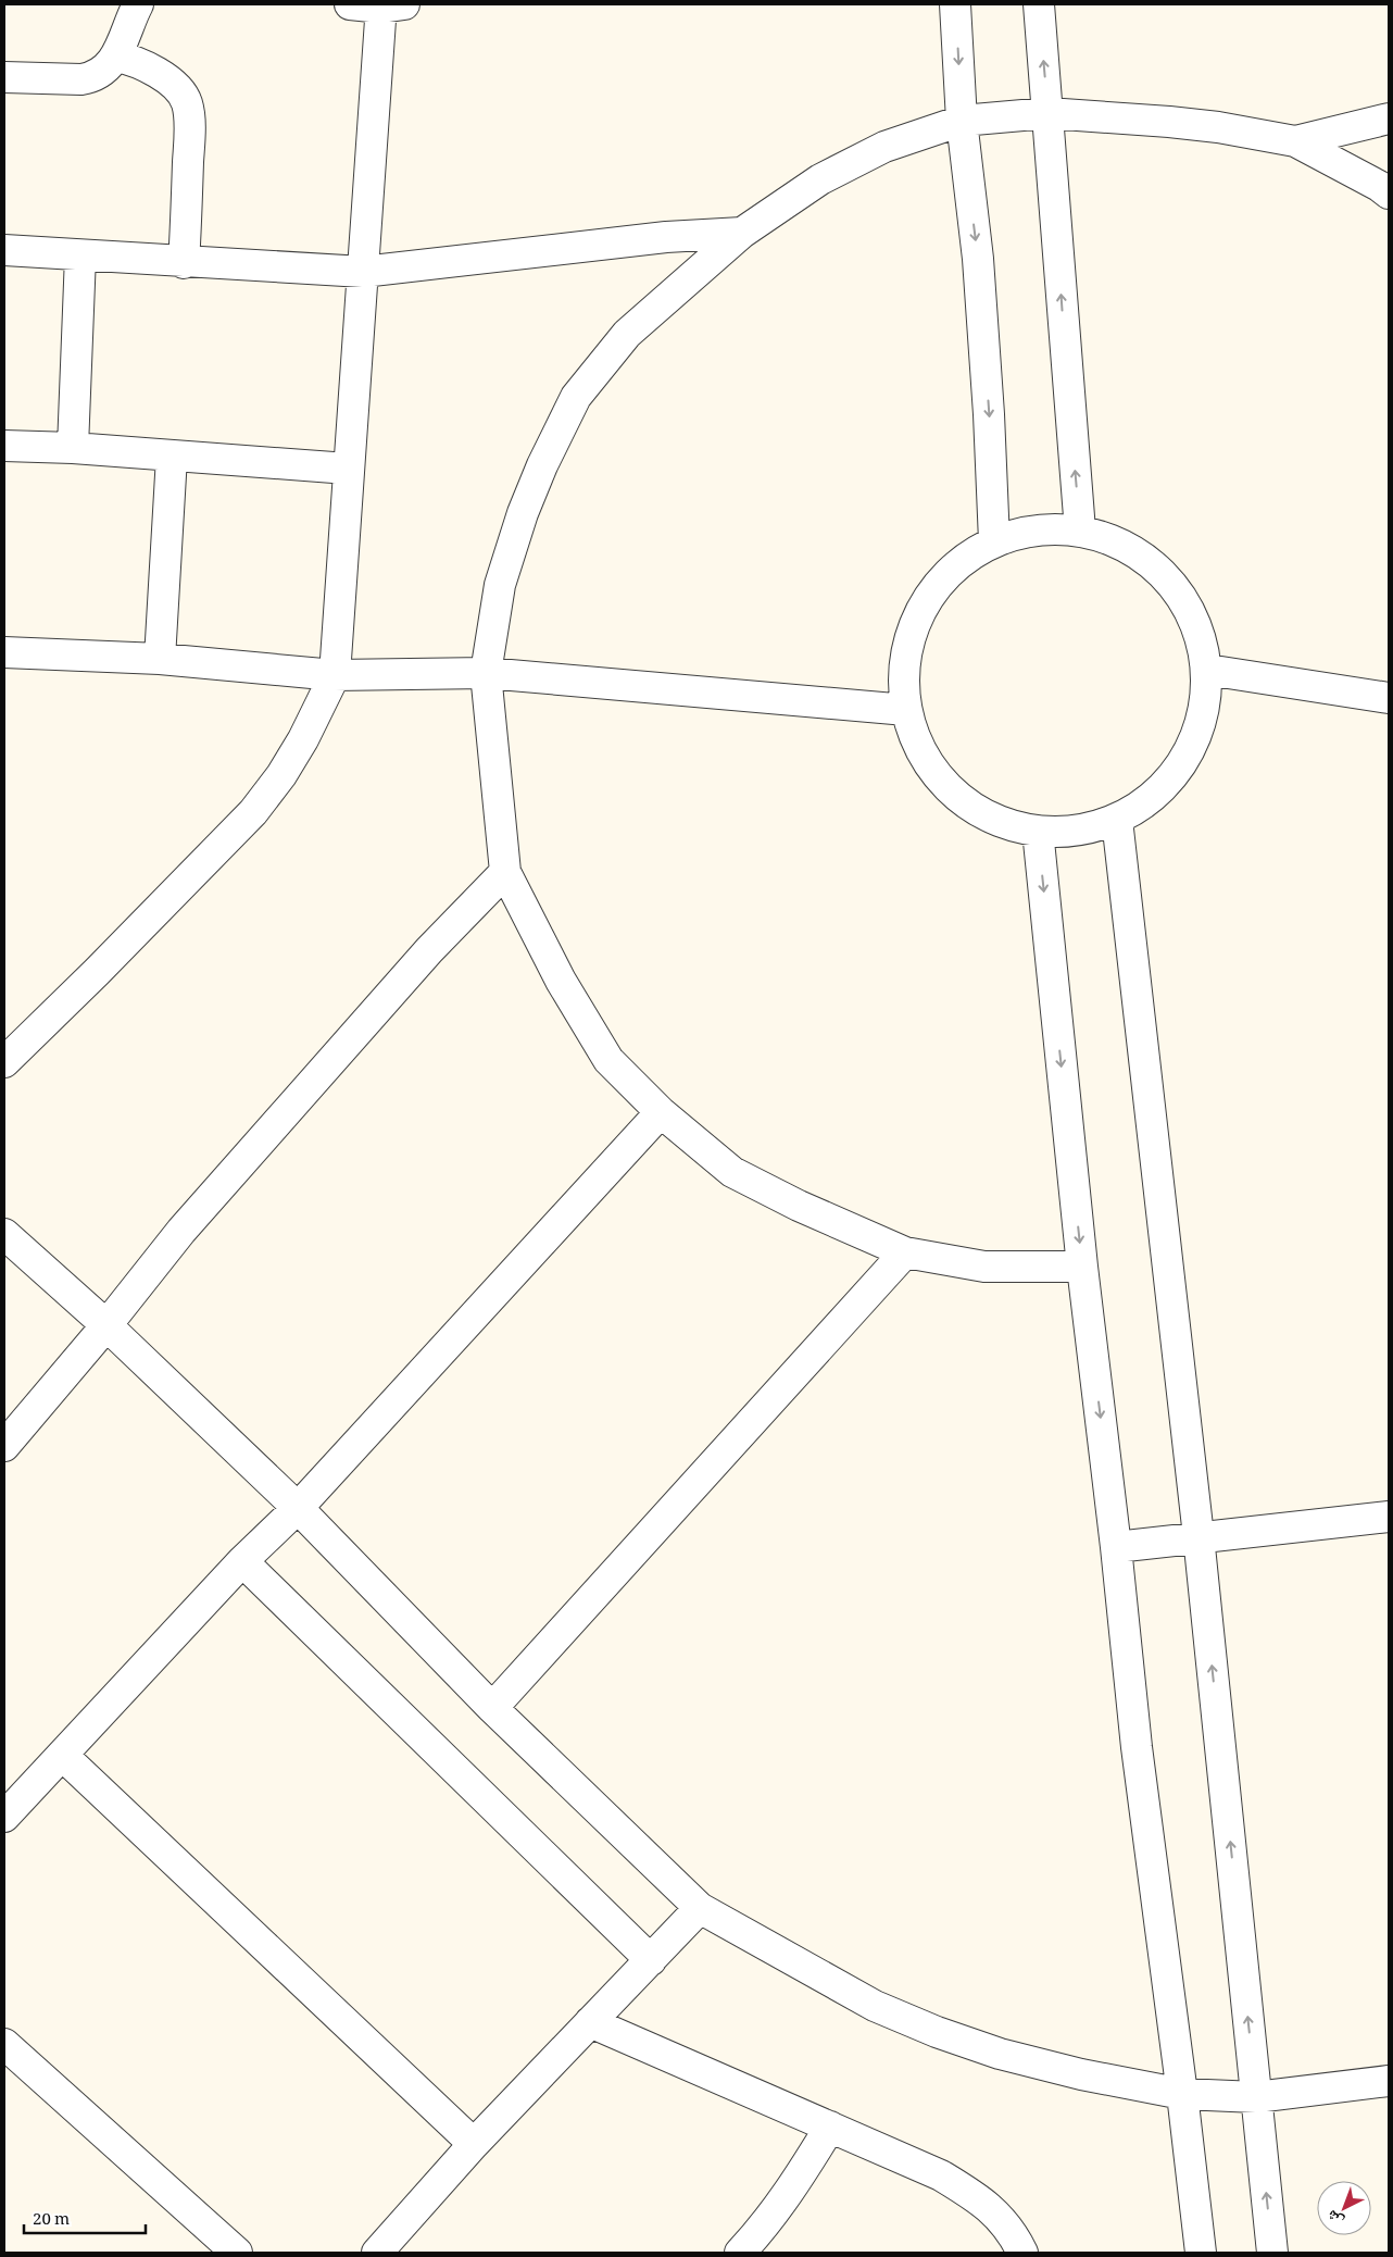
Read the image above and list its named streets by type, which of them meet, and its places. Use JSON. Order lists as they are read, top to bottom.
{
  "scale_bar": "20 m",
  "north": "bottom left"
}
